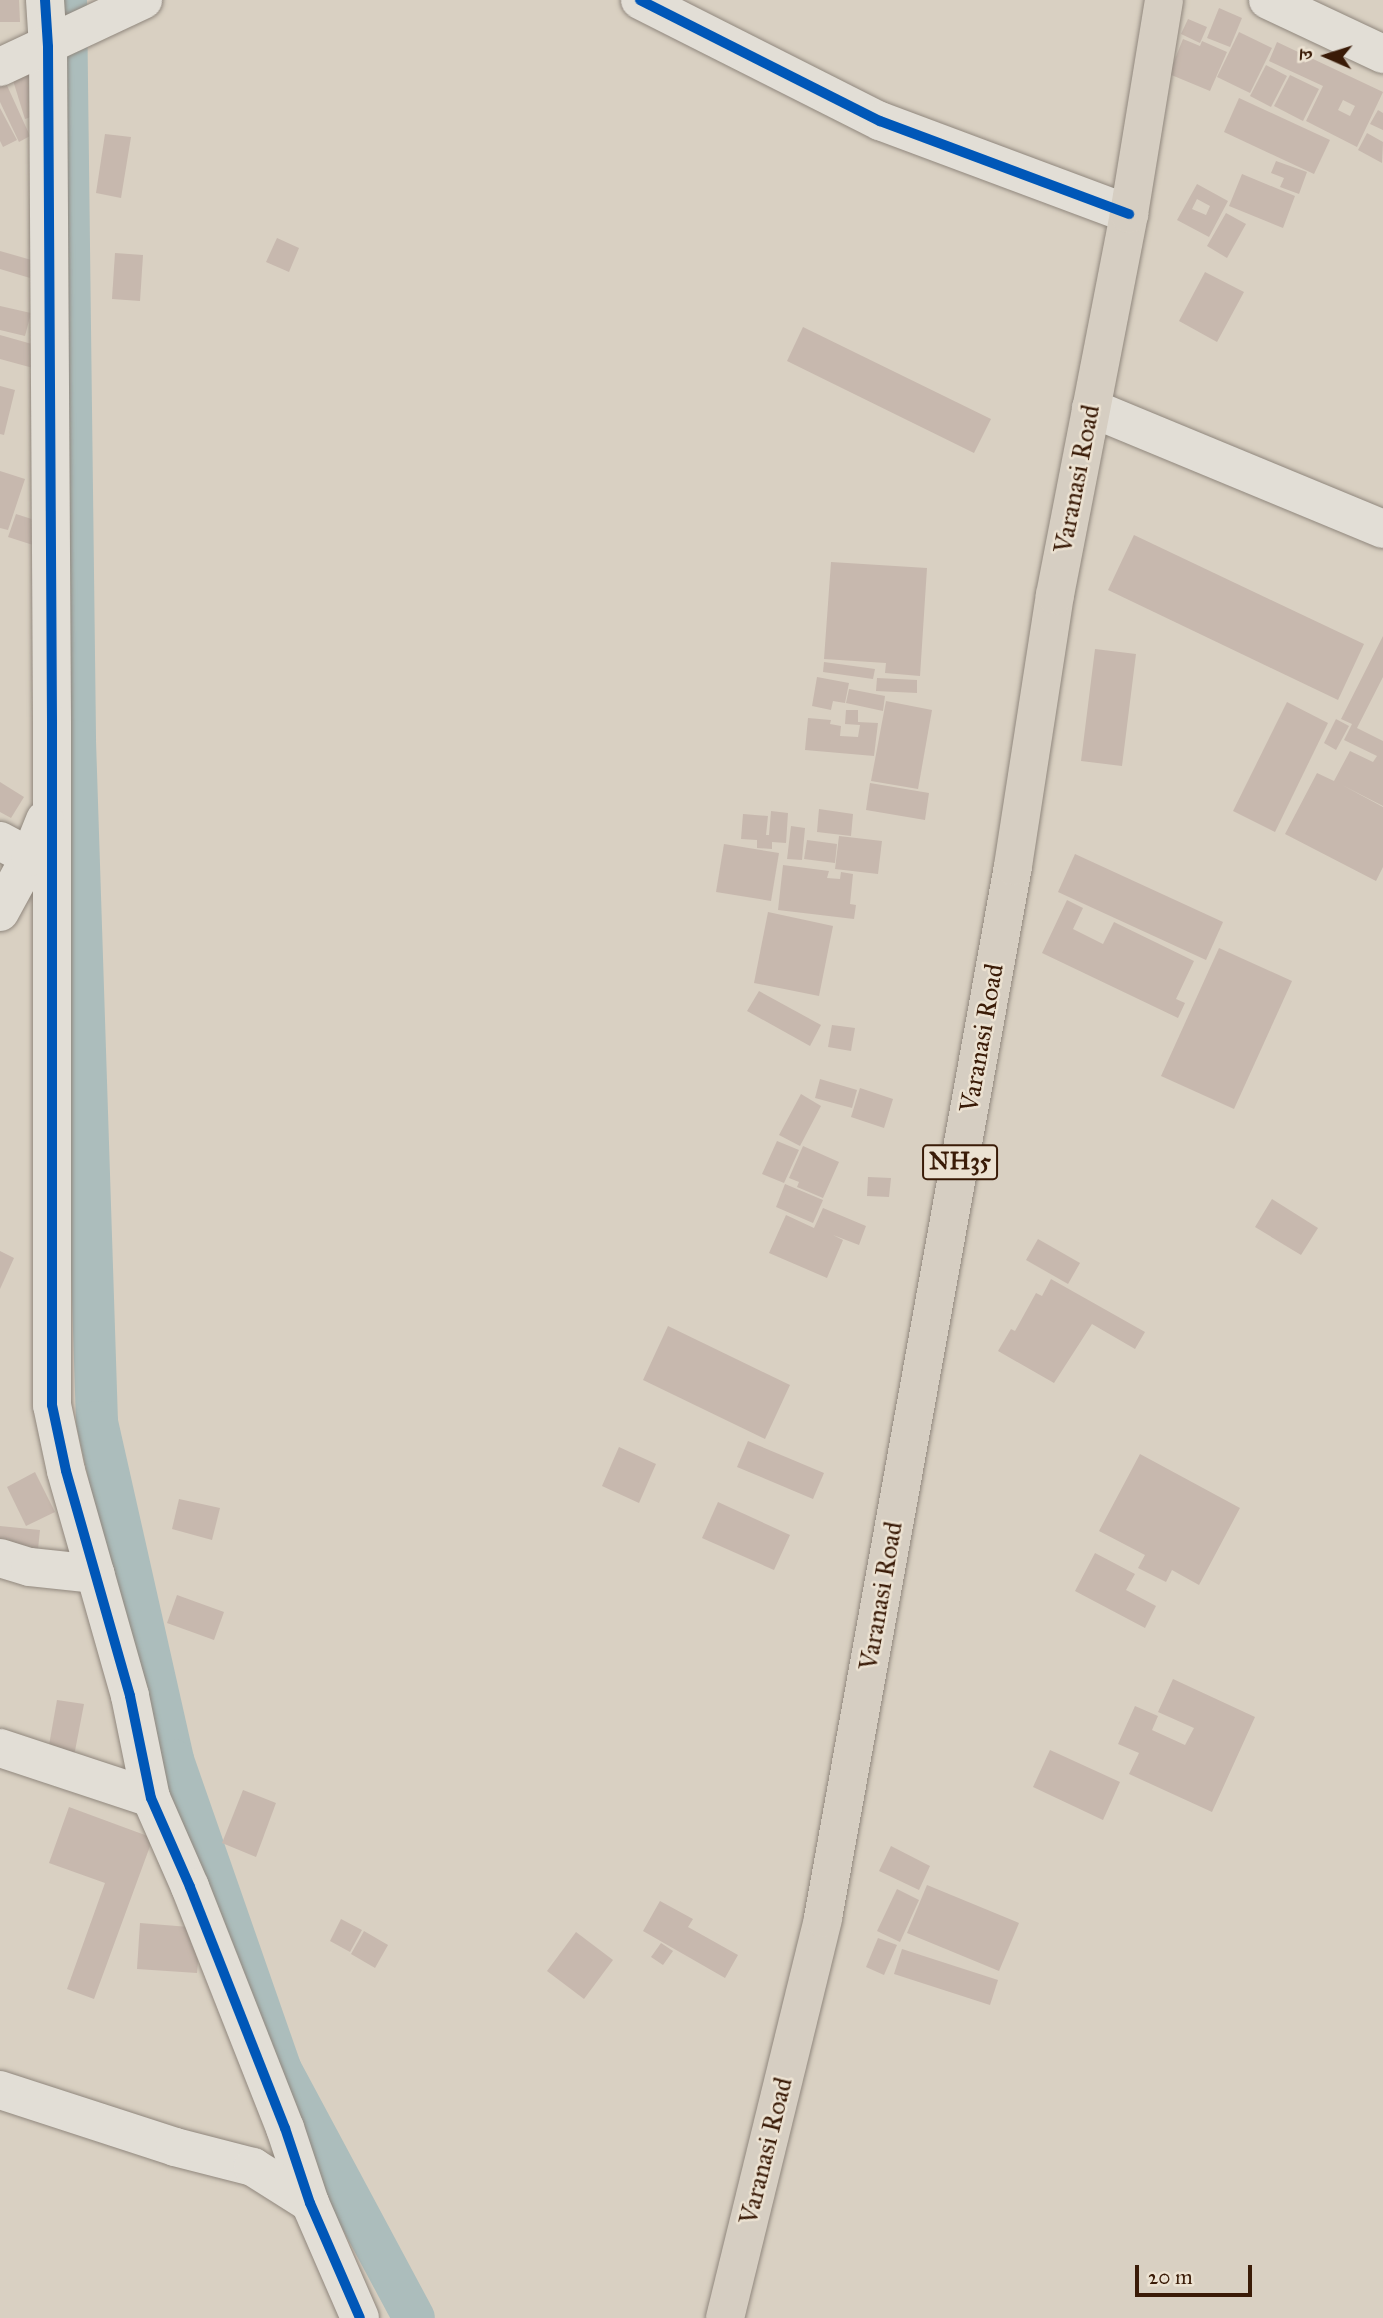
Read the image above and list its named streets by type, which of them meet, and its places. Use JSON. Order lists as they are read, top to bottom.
{
  "streets": {
    "highway": ["Varanasi Road", "NH35"]
  },
  "scale_bar": "20 m",
  "north": "left"
}
